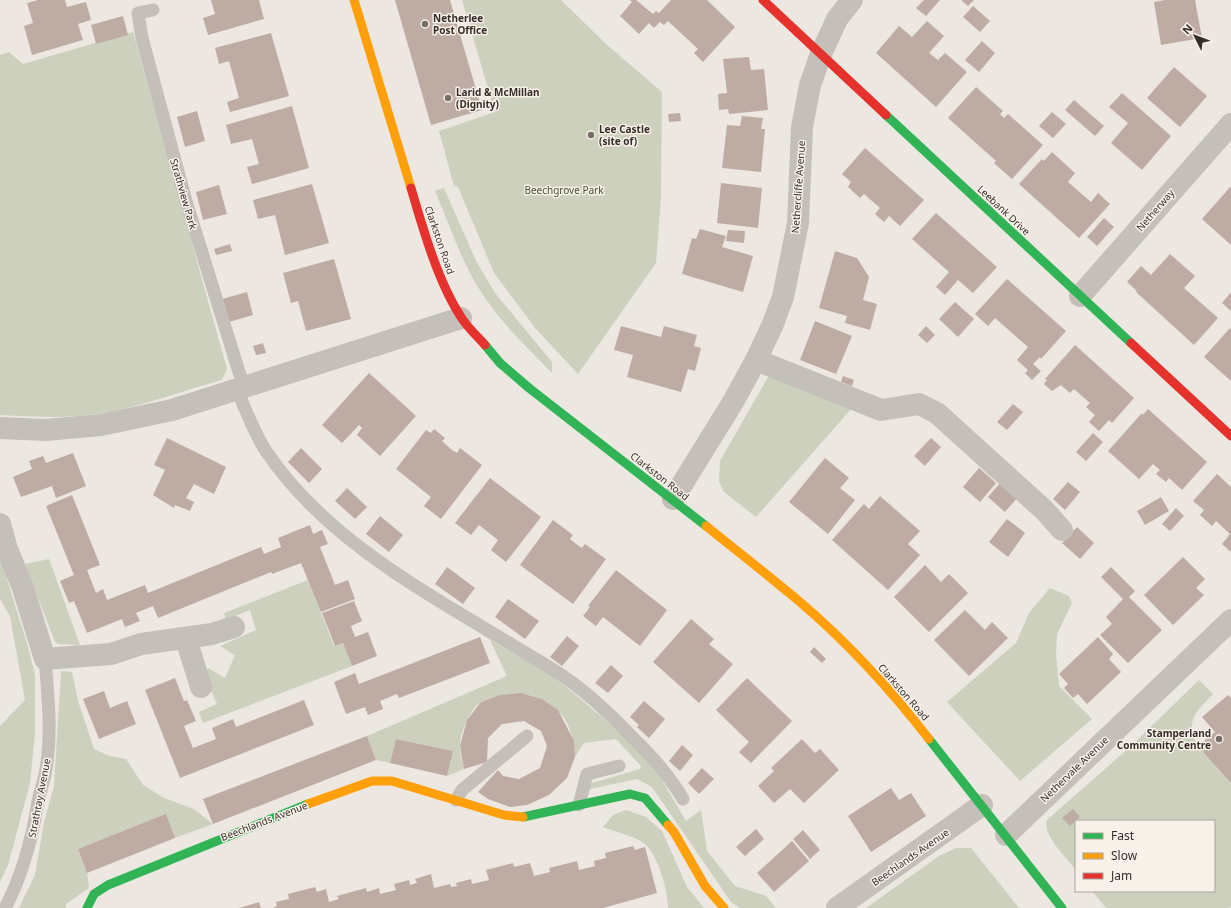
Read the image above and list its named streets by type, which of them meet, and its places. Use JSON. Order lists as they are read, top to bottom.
{
  "streets": {
    "street": [
      "Nethercliffe Avenue",
      "Leebank Drive",
      "Netherway",
      "Clarkston Road",
      "Nethervale Avenue",
      "Strathtay Avenue",
      "Beechlands Avenue"
    ],
    "lane": ["Strathview Park"]
  },
  "crossings": [
    ["Nethercliffe Avenue", "Leebank Drive"],
    ["Nethercliffe Avenue", "Clarkston Road"],
    ["Leebank Drive", "Netherway"],
    ["Clarkston Road", "Nethervale Avenue"],
    ["Clarkston Road", "Beechlands Avenue"]
  ],
  "parks": ["Beechgrove Park"],
  "places": [
    "Netherlee Post Office",
    "Larid & McMillan (Dignity)",
    "Lee Castle (site of)",
    "Stamperland Community Centre"
  ],
  "legend": ["Fast", "Slow", "Jam"],
  "north": "top left"
}
